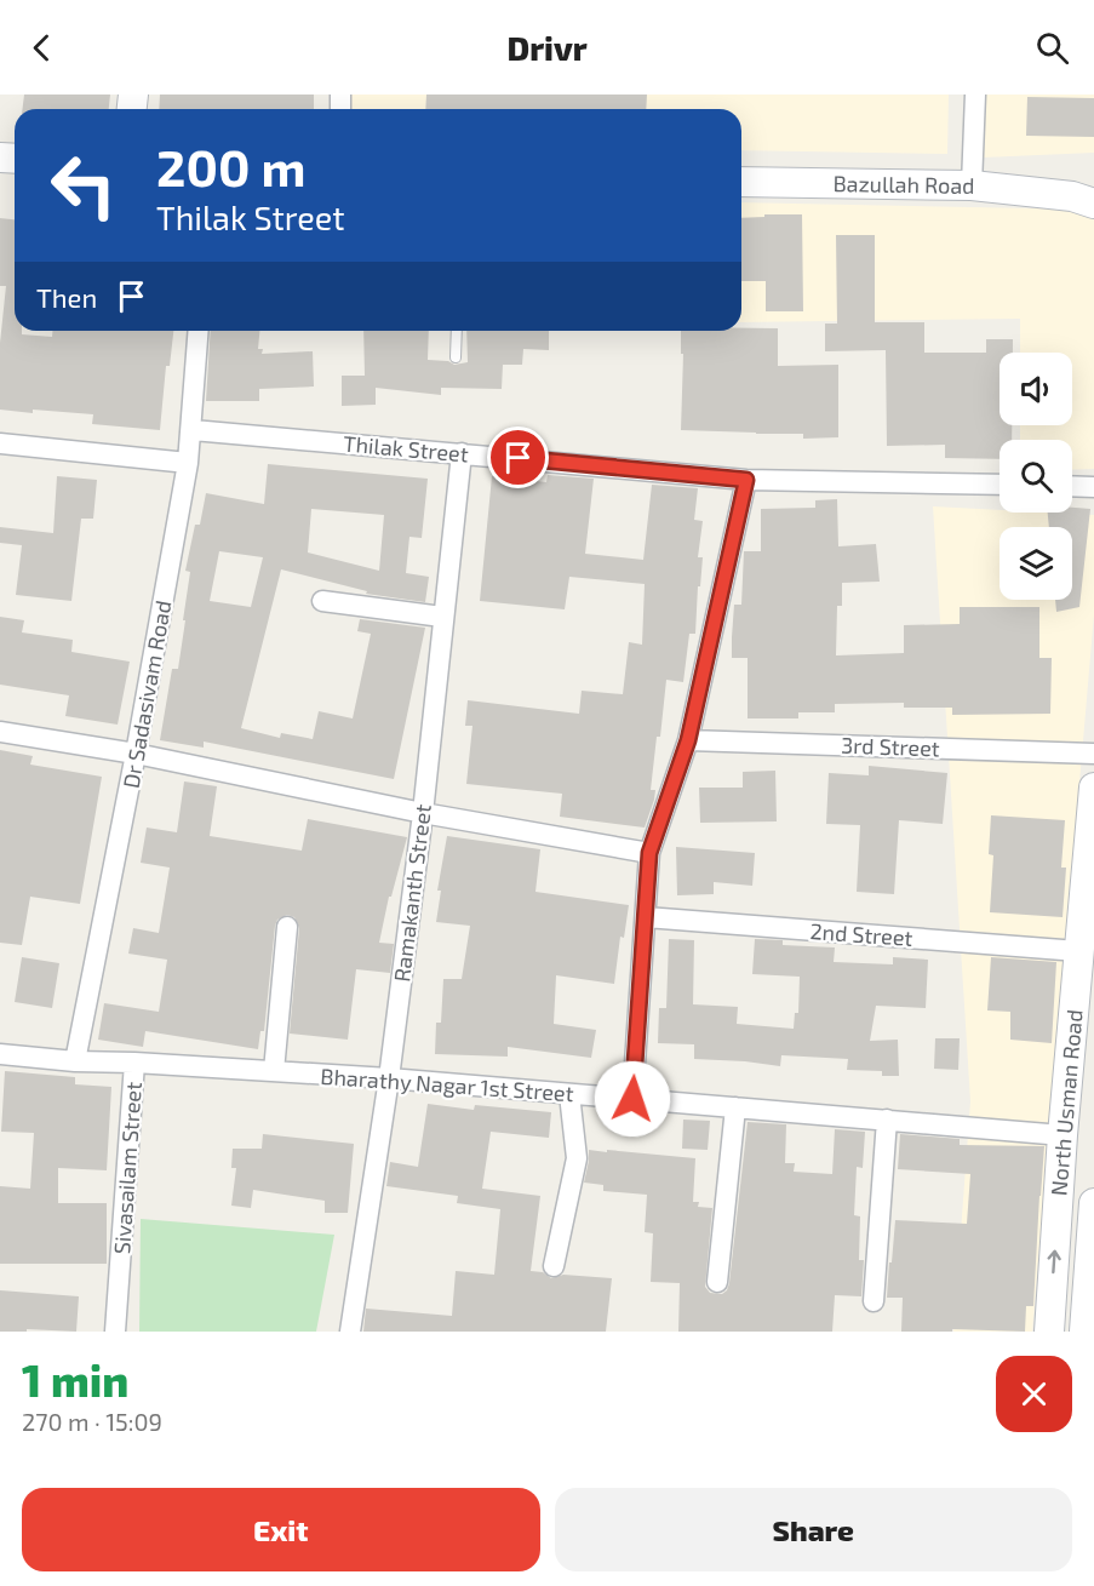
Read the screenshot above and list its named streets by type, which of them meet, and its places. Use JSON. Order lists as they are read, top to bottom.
{
  "streets": {
    "main road": ["Bazullah Road", "North Usman Road"],
    "street": [
      "Thilak Street",
      "Dr Sadasivam Road",
      "3rd Street",
      "Ramakanth Street",
      "2nd Street",
      "Bharathy Nagar 1st Street",
      "Sivasailam Street"
    ]
  },
  "crossings": [
    ["Thilak Street", "Dr Sadasivam Road"],
    ["Thilak Street", "Ramakanth Street"],
    ["Dr Sadasivam Road", "Sivasailam Street"],
    ["Ramakanth Street", "Bharathy Nagar 1st Street"],
    ["2nd Street", "North Usman Road"],
    ["Bharathy Nagar 1st Street", "North Usman Road"],
    ["Bharathy Nagar 1st Street", "Sivasailam Street"]
  ],
  "page": {
    "header": "Drivr",
    "turn": ["200 m", "Thilak Street"],
    "then": "Then",
    "heading": ["1 min", "270 m · 15:09"],
    "buttons": ["Exit", "Share"]
  }
}
